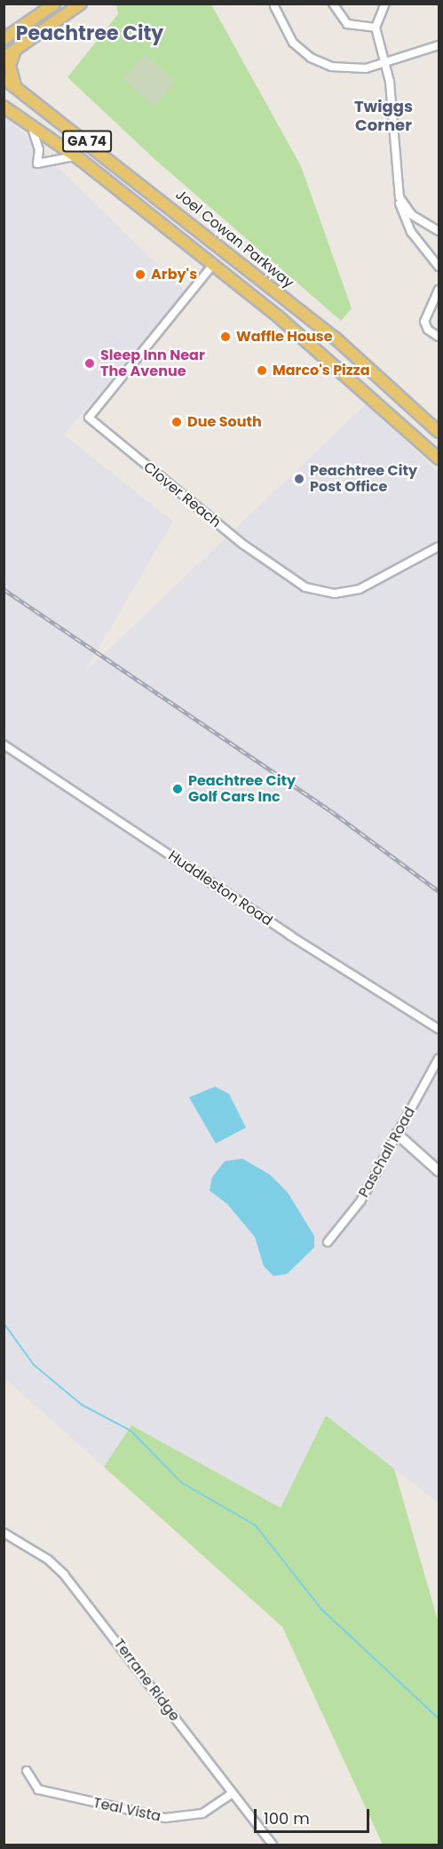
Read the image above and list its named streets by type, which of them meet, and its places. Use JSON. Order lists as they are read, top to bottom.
{
  "streets": {
    "main road": ["GA 74", "Joel Cowan Parkway"],
    "street": [
      "Clover Reach",
      "Huddleston Road",
      "Paschall Road",
      "Terrane Ridge",
      "Teal Vista"
    ]
  },
  "crossings": [
    ["GA 74", "Clover Reach"],
    ["Terrane Ridge", "Teal Vista"]
  ],
  "districts": ["Peachtree City", "Twiggs Corner"],
  "places": [
    "Arby's",
    "Waffle House",
    "Sleep Inn Near The Avenue",
    "Marco's Pizza",
    "Due South",
    "Peachtree City Post Office",
    "Peachtree City Golf Cars Inc"
  ],
  "scale_bar": "100 m"
}
